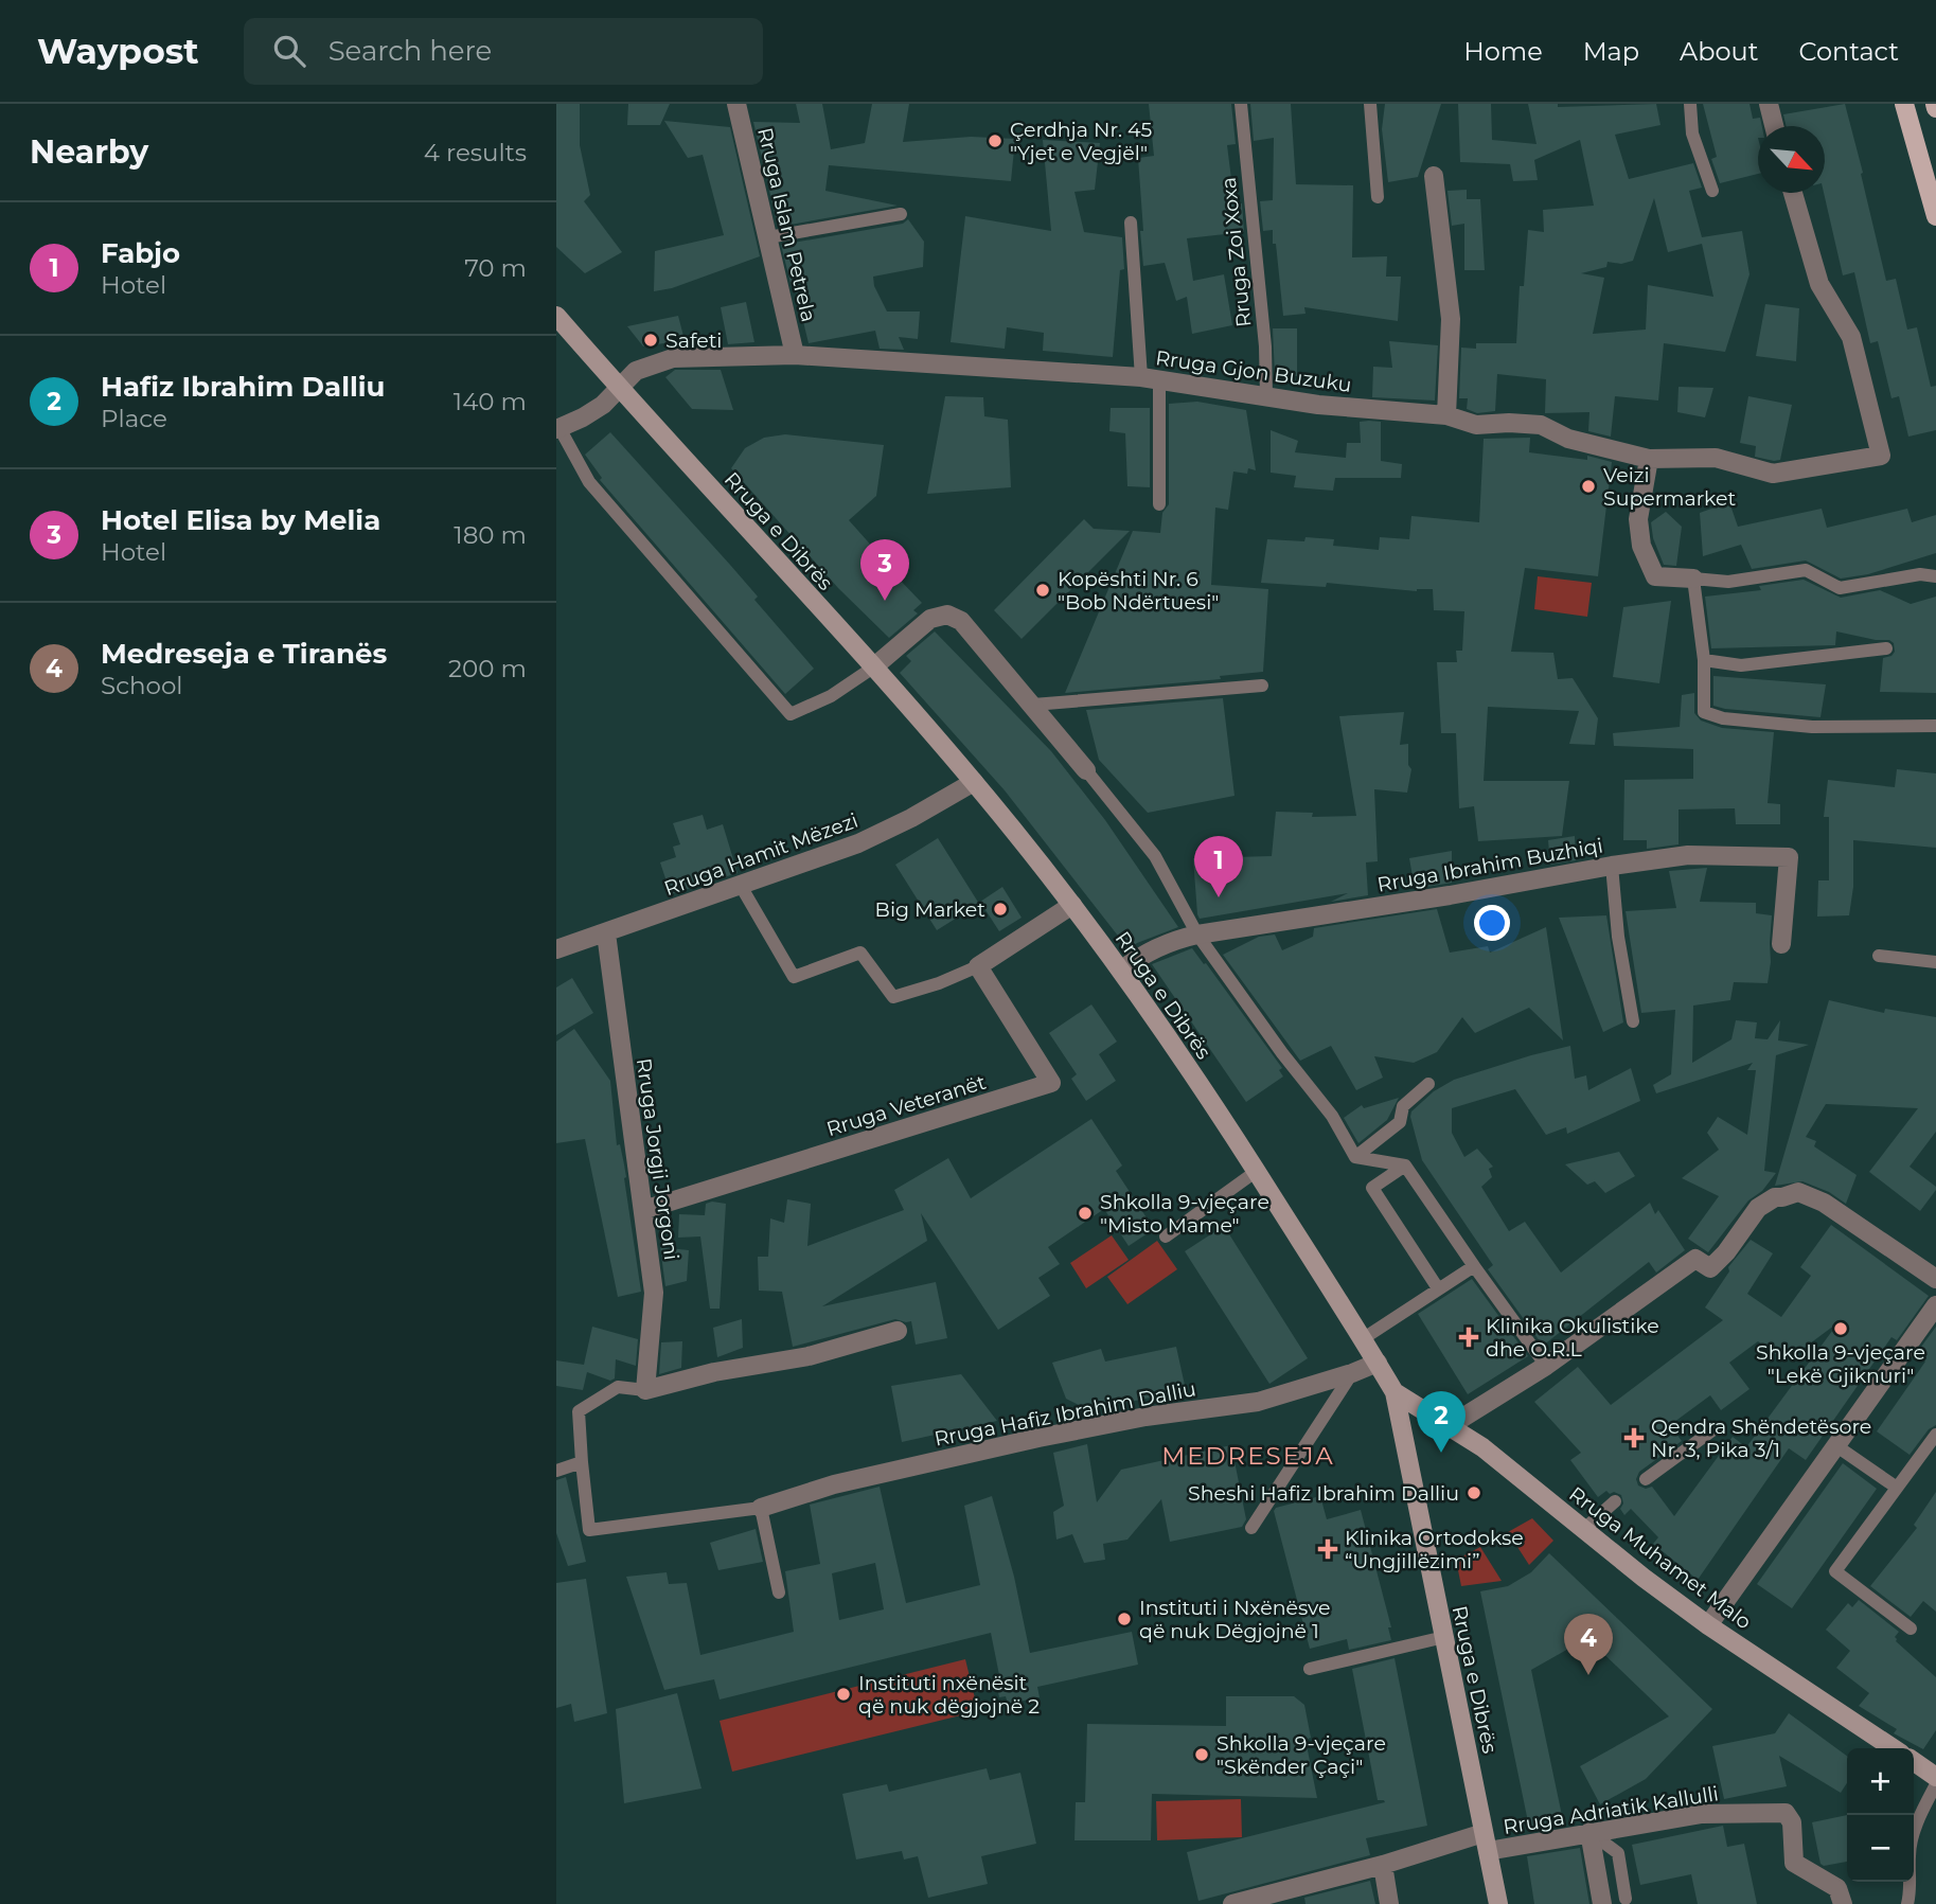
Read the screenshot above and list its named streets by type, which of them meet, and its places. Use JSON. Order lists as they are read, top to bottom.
{
  "streets": {
    "main road": ["Rruga e Dibrës", "Rruga Muhamet Malo"],
    "street": [
      "Rruga Islam Petrela",
      "Rruga Gjon Buzuku",
      "Rruga Hamit Mëzezi",
      "Rruga Ibrahim Buzhiqi",
      "Rruga Veteranët",
      "Rruga Jorgji Jorgoni",
      "Rruga Hafiz Ibrahim Dalliu",
      "Rruga Adriatik Kallulli"
    ],
    "lane": ["Rruga Zoi Xoxa"]
  },
  "crossings": [
    ["Rruga Islam Petrela", "Rruga Gjon Buzuku"],
    ["Rruga Zoi Xoxa", "Rruga Gjon Buzuku"],
    ["Rruga Gjon Buzuku", "Rruga e Dibrës"],
    ["Rruga e Dibrës", "Rruga Hamit Mëzezi"],
    ["Rruga e Dibrës", "Rruga Ibrahim Buzhiqi"],
    ["Rruga e Dibrës", "Rruga Hafiz Ibrahim Dalliu"],
    ["Rruga e Dibrës", "Rruga Muhamet Malo"],
    ["Rruga e Dibrës", "Rruga Adriatik Kallulli"],
    ["Rruga Hamit Mëzezi", "Rruga Jorgji Jorgoni"],
    ["Rruga Veteranët", "Rruga Jorgji Jorgoni"]
  ],
  "districts": ["MEDRESEJA"],
  "places": {
    "other": [
      "Çerdhja Nr. 45 \"Yjet e Vegjël\"",
      "Safeti",
      "Veizi Supermarket",
      "Kopështi Nr. 6 \"Bob Ndërtuesi\"",
      "Big Market",
      "Shkolla 9-vjeçare \"Misto Mame\"",
      "Shkolla 9-vjeçare \"Lekë Gjiknuri\"",
      "Sheshi Hafiz Ibrahim Dalliu",
      "Instituti i Nxënësve që nuk Dëgjojnë 1",
      "Instituti nxënësit që nuk dëgjojnë 2",
      "Shkolla 9-vjeçare \"Skënder Çaçi\""
    ],
    "health": ["Klinika Okulistike dhe O.R.L", "Qendra Shëndetësore Nr. 3, Pika 3/1", "Klinika Ortodokse “Ungjillëzimi”"]
  },
  "north": "bottom right",
  "page": {
    "header": "Waypost",
    "search": "Search here",
    "nav": [
      "Home",
      "Map",
      "About",
      "Contact"
    ],
    "heading": ["Nearby", "4 results"],
    "list": [
      {
        "mark": "1",
        "name": "Fabjo",
        "note": "Hotel",
        "value": "70 m"
      },
      {
        "mark": "2",
        "name": "Hafiz Ibrahim Dalliu",
        "note": "Place",
        "value": "140 m"
      },
      {
        "mark": "3",
        "name": "Hotel Elisa by Melia",
        "note": "Hotel",
        "value": "180 m"
      },
      {
        "mark": "4",
        "name": "Medreseja e Tiranës",
        "note": "School",
        "value": "200 m"
      }
    ],
    "pins": [
      "3",
      "1",
      "2",
      "4"
    ],
    "map_buttons": ["+", "−"]
  }
}
